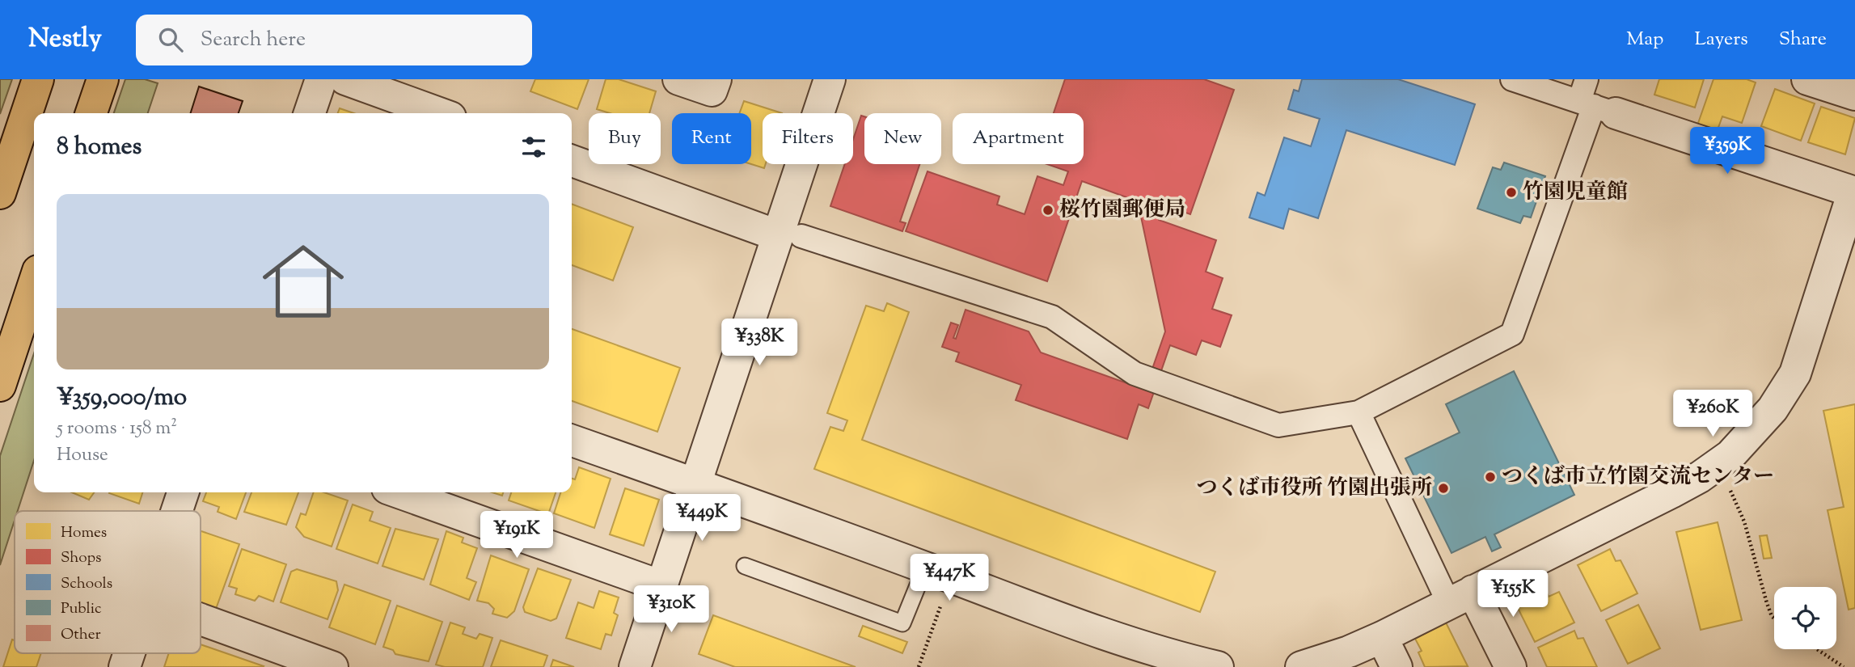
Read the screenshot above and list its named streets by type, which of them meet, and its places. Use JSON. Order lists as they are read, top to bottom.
{
  "places": [
    "竹園児童館",
    "桜竹園郵便局",
    "つくば市立竹園交流センター",
    "つくば市役所 竹園出張所"
  ],
  "legend": [
    "Homes",
    "Shops",
    "Schools",
    "Public",
    "Other"
  ],
  "page": {
    "header": "Nestly",
    "search": "Search here",
    "nav": ["Map", "Layers", "Share"],
    "chip": [
      "Buy",
      "Rent",
      "Filters",
      "New",
      "Apartment"
    ],
    "heading": "8 homes",
    "price": [
      "¥359K",
      "¥338K",
      "¥260K",
      "¥449K",
      "¥191K",
      "¥447K",
      "¥155K",
      "¥310K"
    ],
    "list": [
      {
        "name": "¥359,000/mo",
        "note": "5 rooms · 158 m² · House"
      }
    ]
  }
}
